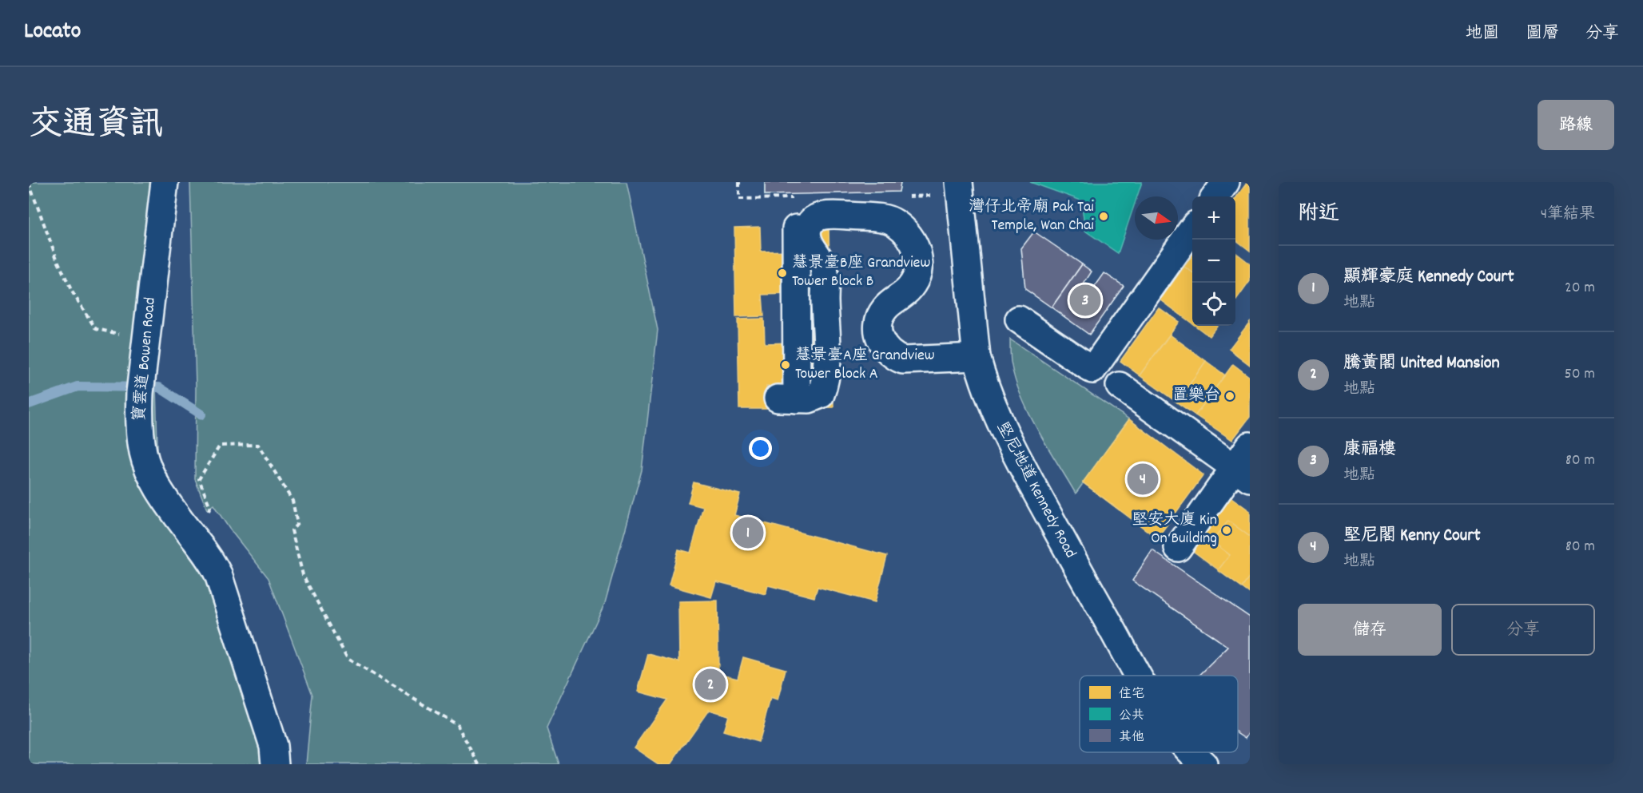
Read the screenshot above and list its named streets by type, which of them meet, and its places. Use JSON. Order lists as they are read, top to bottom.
{
  "streets": {
    "street": ["寶雲道 Bowen Road", "堅尼地道 Kennedy Road"]
  },
  "places": [
    "灣仔北帝廟 Pak Tai Temple, Wan Chai",
    "慧景臺B座 Grandview Tower Block B",
    "慧景臺A座 Grandview Tower Block A",
    "置樂台",
    "堅安大廈 Kin On Building"
  ],
  "legend": ["住宅", "公共", "其他"],
  "north": "right",
  "page": {
    "header": "Locato",
    "nav": ["地圖", "圖層", "分享"],
    "title": "交通資訊",
    "buttons": [
      "路線",
      ["儲存", "分享"]
    ],
    "heading": ["附近", "4筆結果"],
    "map_buttons": ["+", "−"],
    "list": [
      {
        "mark": "1",
        "name": "顯輝豪庭 Kennedy Court",
        "note": "地點",
        "value": "20 m"
      },
      {
        "mark": "2",
        "name": "騰黃閣 United Mansion",
        "note": "地點",
        "value": "50 m"
      },
      {
        "mark": "3",
        "name": "康福樓",
        "note": "地點",
        "value": "80 m"
      },
      {
        "mark": "4",
        "name": "堅尼閣 Kenny Court",
        "note": "地點",
        "value": "80 m"
      }
    ],
    "pins": [
      "3",
      "4",
      "1",
      "2"
    ]
  }
}
